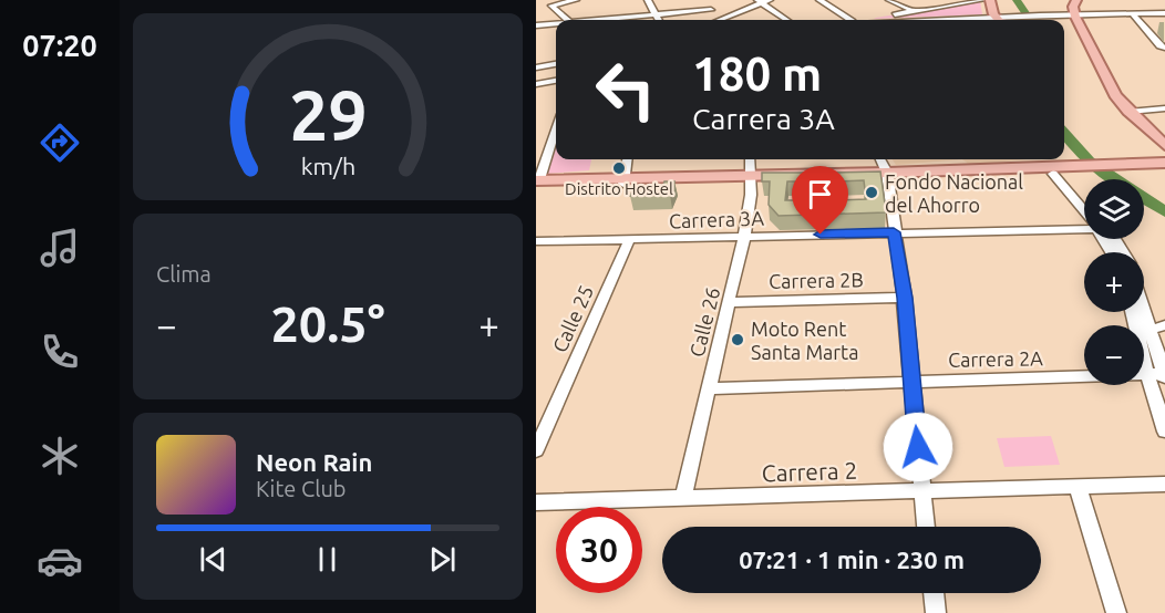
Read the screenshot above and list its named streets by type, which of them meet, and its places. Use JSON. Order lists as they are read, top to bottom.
{
  "streets": {
    "street": [
      "Carrera 3A",
      "Carrera 2B",
      "Calle 25",
      "Calle 26",
      "Carrera 2A",
      "Carrera 2"
    ]
  },
  "crossings": [
    ["Carrera 3A", "Calle 25"],
    ["Carrera 3A", "Calle 26"],
    ["Carrera 2B", "Calle 26"],
    ["Calle 26", "Carrera 2A"],
    ["Calle 26", "Carrera 2"]
  ],
  "places": ["Distrito Hostel", "Fondo Nacional del Ahorro", "Moto Rent Santa Marta"],
  "page": {
    "tabs": "07:20",
    "turn": ["180 m", "Carrera 3A"],
    "map_buttons": ["+", "−"],
    "tile": "Clima",
    "heat": ["−", "20.5°", "+"],
    "song": ["Neon Rain", "Kite Club"],
    "limit": "30",
    "trip": "07:21 · 1 min · 230 m",
    "gauge": ["29", "km/h"]
  }
}
